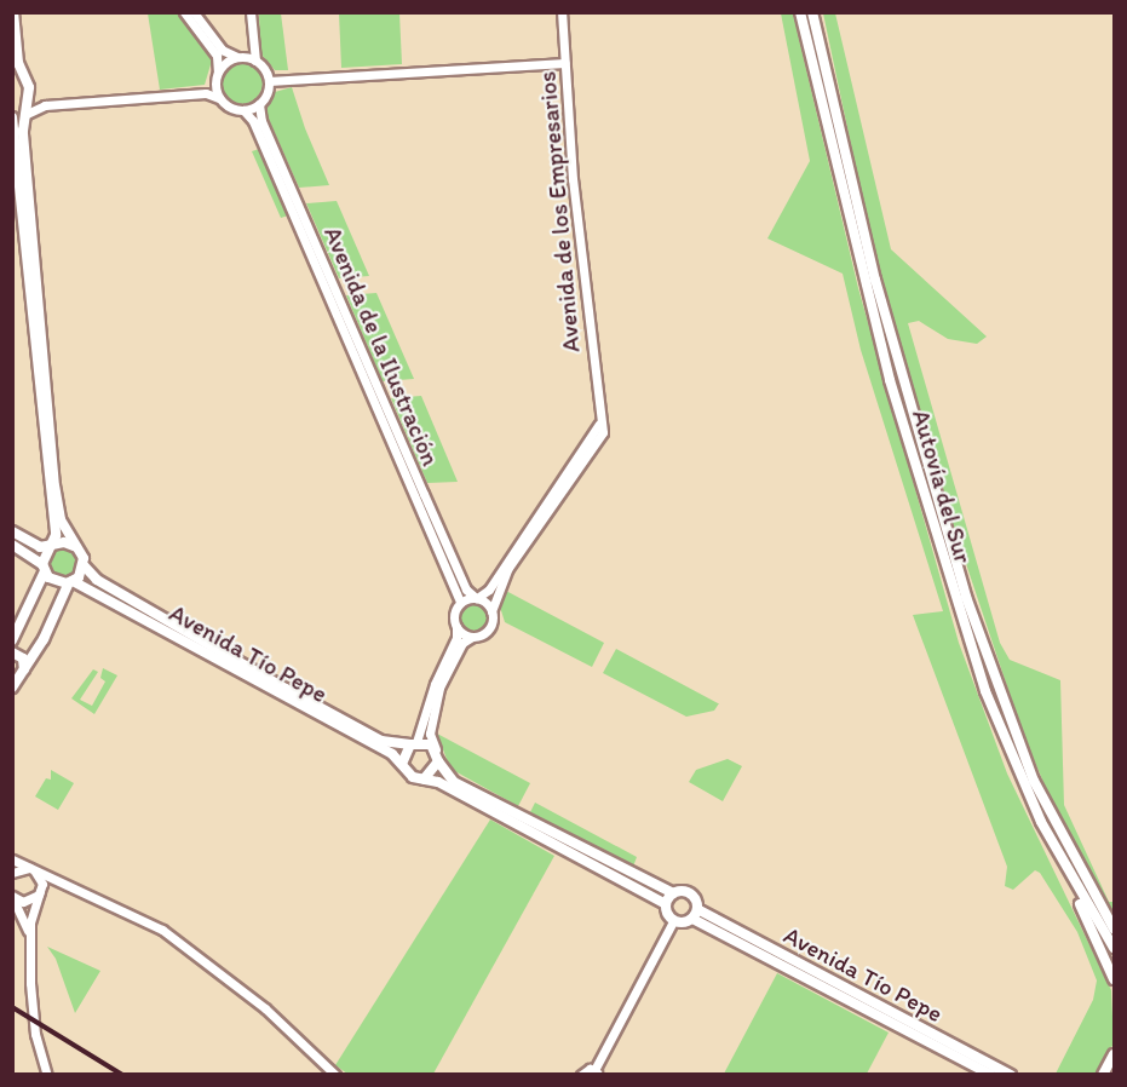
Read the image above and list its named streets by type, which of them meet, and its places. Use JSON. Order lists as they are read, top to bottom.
{
  "streets": {
    "highway": ["Autovía del Sur"],
    "main road": ["Avenida Tío Pepe"],
    "street": ["Avenida de los Empresarios", "Avenida de la Ilustración"]
  },
  "crossings": [
    ["Avenida de los Empresarios", "Avenida de la Ilustración"]
  ]
}
